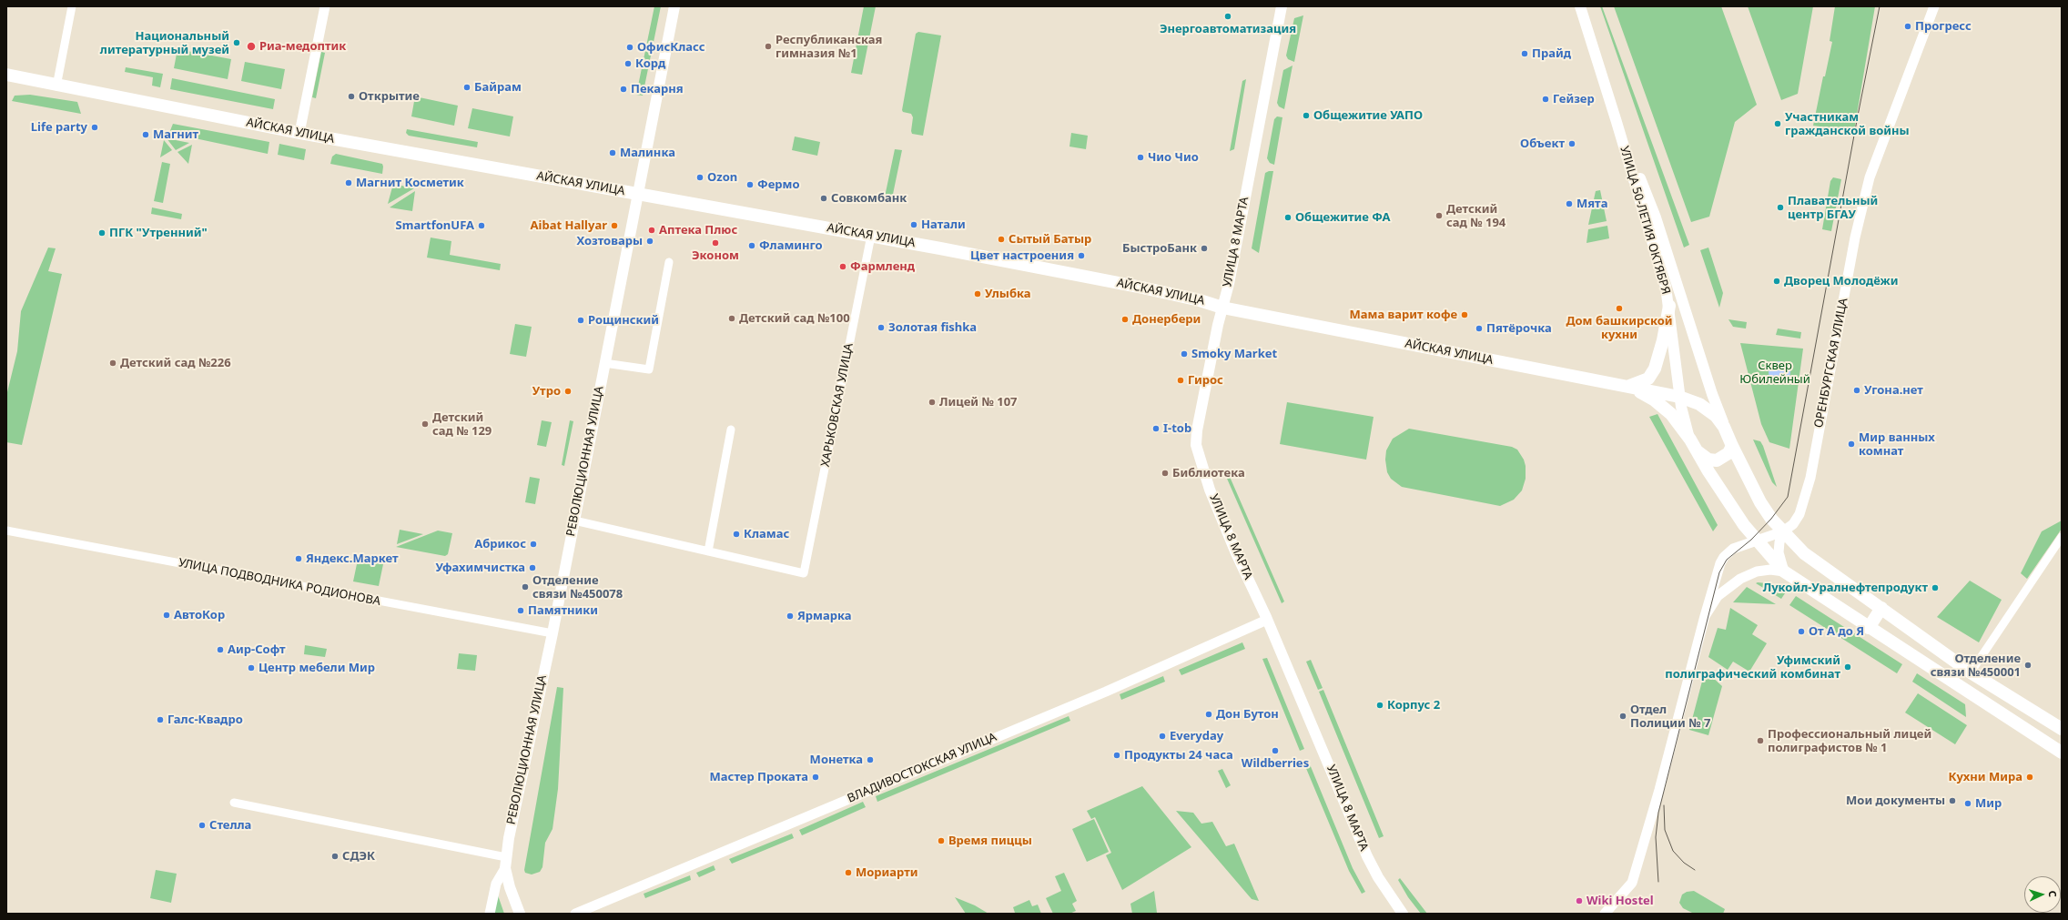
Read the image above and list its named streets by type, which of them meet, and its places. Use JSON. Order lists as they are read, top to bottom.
{
  "streets": {
    "main road": [
      "АЙСКАЯ УЛИЦА",
      "УЛИЦА 50-ЛЕТИЯ ОКТЯБРЯ",
      "УЛИЦА 8 МАРТА",
      "РЕВОЛЮЦИОННАЯ УЛИЦА"
    ],
    "street": [
      "ОРЕНБУРГСКАЯ УЛИЦА",
      "ХАРЬКОВСКАЯ УЛИЦА",
      "УЛИЦА ПОДВОДНИКА РОДИОНОВА",
      "ВЛАДИВОСТОКСКАЯ УЛИЦА"
    ]
  },
  "crossings": [
    ["АЙСКАЯ УЛИЦА", "УЛИЦА 50-ЛЕТИЯ ОКТЯБРЯ"],
    ["АЙСКАЯ УЛИЦА", "УЛИЦА 8 МАРТА"],
    ["АЙСКАЯ УЛИЦА", "ХАРЬКОВСКАЯ УЛИЦА"],
    ["АЙСКАЯ УЛИЦА", "РЕВОЛЮЦИОННАЯ УЛИЦА"],
    ["УЛИЦА 8 МАРТА", "ВЛАДИВОСТОКСКАЯ УЛИЦА"],
    ["РЕВОЛЮЦИОННАЯ УЛИЦА", "УЛИЦА ПОДВОДНИКА РОДИОНОВА"]
  ],
  "parks": ["Сквер Юбилейный"],
  "places": [
    "Энергоавтоматизация",
    "Прогресс",
    "Национальный литературный музей",
    "Риа-медоптик",
    "Республиканская гимназия №1",
    "ОфисКласс",
    "Прайд",
    "Корд",
    "Байрам",
    "Пекарня",
    "Открытие",
    "Гейзер",
    "Общежитие УАПО",
    "Участникам гражданской войны",
    "Life party",
    "Магнит",
    "Объект",
    "Малинка",
    "Чио Чио",
    "Ozon",
    "Магнит Косметик",
    "Фермо",
    "Совкомбанк",
    "Мята",
    "Плавательный центр БГАУ",
    "Детский сад № 194",
    "Общежитие ФА",
    "Натали",
    "SmartfonUFA",
    "Aibat Hallyar",
    "Аптека Плюс",
    "ПГК \"Утренний\"",
    "Сытый Батыр",
    "Хозтовары",
    "Эконом",
    "Фламинго",
    "БыстроБанк",
    "Цвет настроения",
    "Фармленд",
    "Дворец Молодёжи",
    "Улыбка",
    "Дом башкирской кухни",
    "Мама варит кофе",
    "Детский сад №100",
    "Донербери",
    "Рощинский",
    "Золотая fishka",
    "Пятёрочка",
    "Smoky Market",
    "Детский сад №226",
    "Гирос",
    "Угона.нет",
    "Утро",
    "Лицей № 107",
    "Детский сад № 129",
    "I-tob",
    "Мир ванных комнат",
    "Библиотека",
    "Кламас",
    "Абрикос",
    "Яндекс.Маркет",
    "Уфахимчистка",
    "Отделение связи №450078",
    "Лукойл-Уралнефтепродукт",
    "Памятники",
    "АвтоКор",
    "Ярмарка",
    "От А до Я",
    "Аир-Софт",
    "Отделение связи №450001",
    "Уфимский полиграфический комбинат",
    "Центр мебели Мир",
    "Корпус 2",
    "Дон Бутон",
    "Отдел Полиции № 7",
    "Галс-Квадро",
    "Everyday",
    "Профессиональный лицей полиграфистов № 1",
    "Wildberries",
    "Продукты 24 часа",
    "Монетка",
    "Мастер Проката",
    "Кухни Мира",
    "Мои документы",
    "Мир",
    "Стелла",
    "Время пиццы",
    "СДЭК",
    "Мориарти",
    "Wiki Hostel"
  ],
  "north": "right"
}
